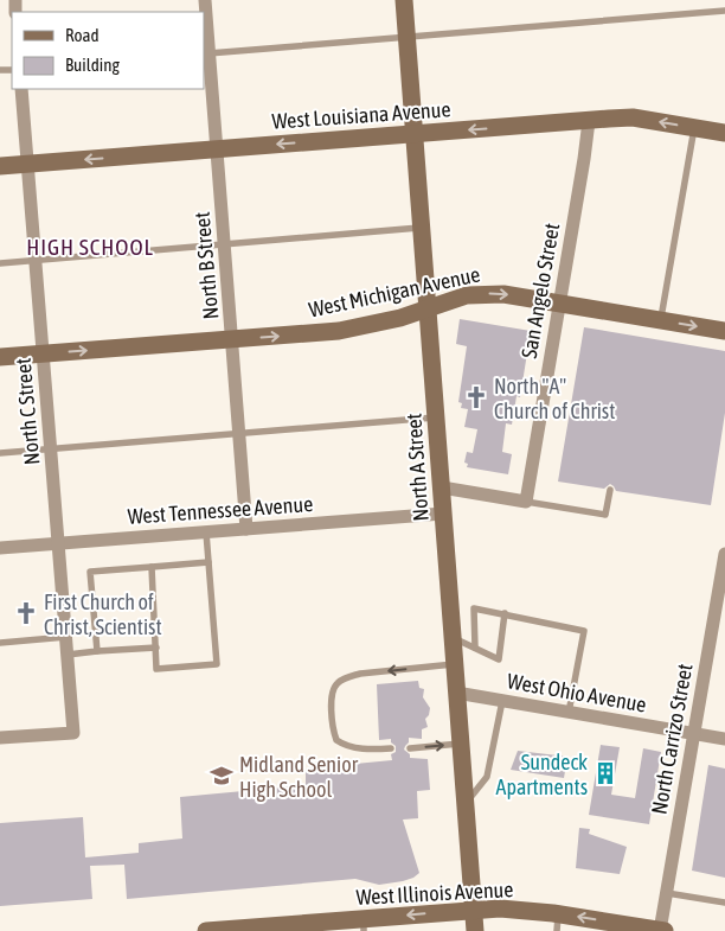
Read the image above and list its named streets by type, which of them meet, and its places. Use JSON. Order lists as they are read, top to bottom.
{
  "streets": {
    "street": [
      "West Louisiana Avenue",
      "North B Street",
      "San Angelo Street",
      "West Michigan Avenue",
      "North C Street",
      "North A Street",
      "West Tennessee Avenue",
      "West Ohio Avenue",
      "North Carrizo Street",
      "West Illinois Avenue"
    ]
  },
  "crossings": [
    ["West Louisiana Avenue", "North B Street"],
    ["West Louisiana Avenue", "San Angelo Street"],
    ["West Louisiana Avenue", "North C Street"],
    ["West Louisiana Avenue", "North A Street"],
    ["North B Street", "West Michigan Avenue"],
    ["North B Street", "West Tennessee Avenue"],
    ["San Angelo Street", "West Michigan Avenue"],
    ["West Michigan Avenue", "North C Street"],
    ["West Michigan Avenue", "North A Street"],
    ["North C Street", "West Tennessee Avenue"],
    ["North A Street", "West Tennessee Avenue"],
    ["North A Street", "West Ohio Avenue"],
    ["North A Street", "West Illinois Avenue"],
    ["West Ohio Avenue", "North Carrizo Street"],
    ["North Carrizo Street", "West Illinois Avenue"]
  ],
  "one_way": ["West Louisiana Avenue", "West Michigan Avenue", "West Illinois Avenue"],
  "districts": ["HIGH SCHOOL"],
  "places": {
    "church": ["North \"A\" Church of Christ", "First Church of Christ, Scientist"],
    "building": ["Sundeck Apartments"],
    "school or university": ["Midland Senior High School"]
  },
  "legend": ["Road", "Building"]
}
